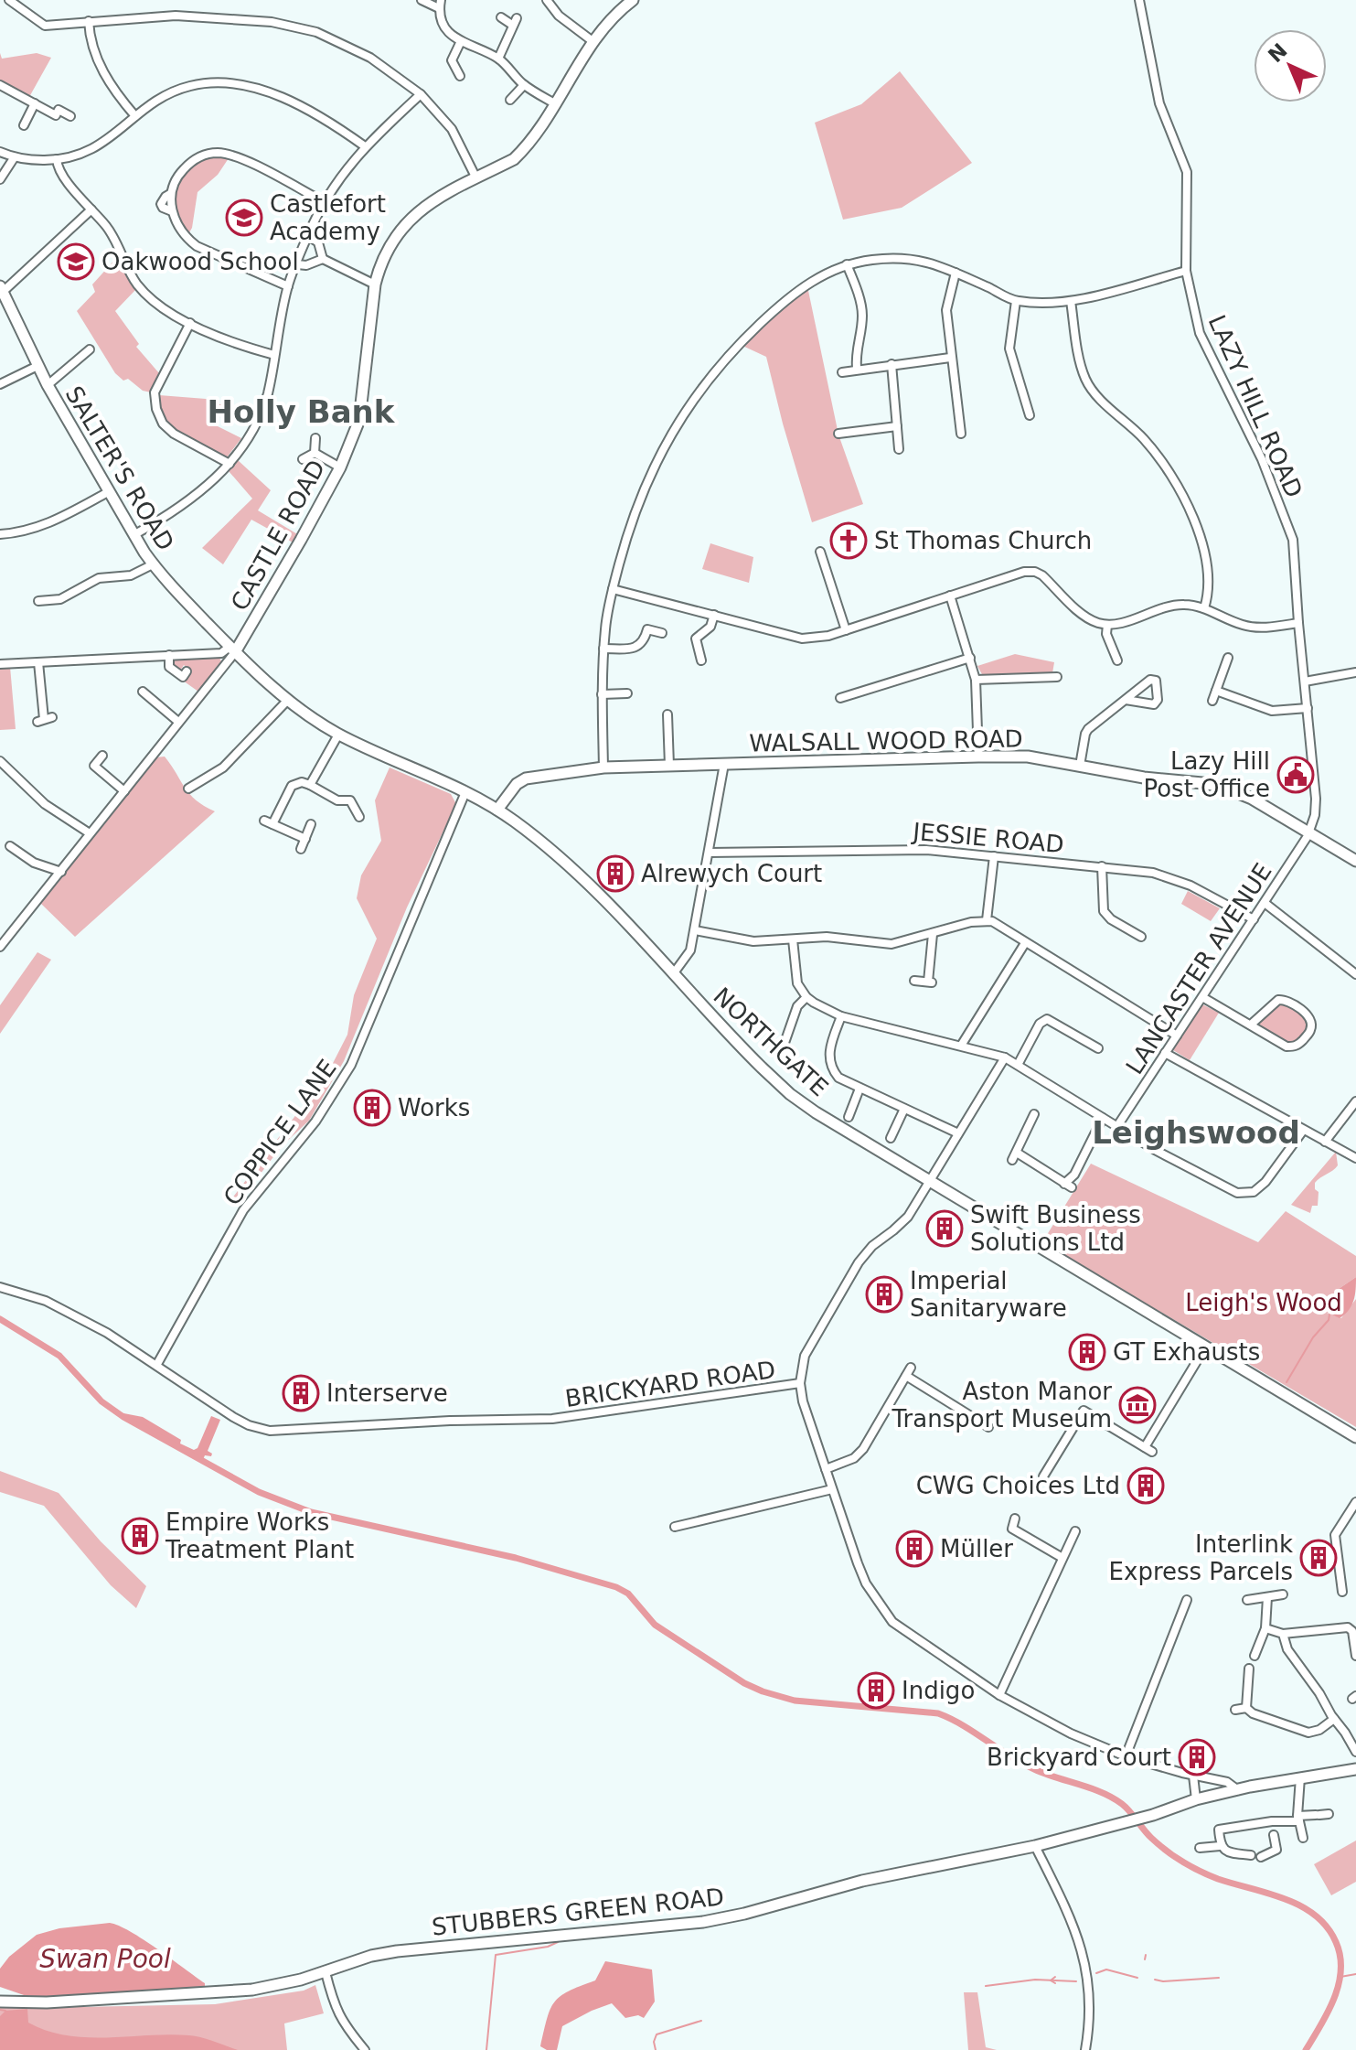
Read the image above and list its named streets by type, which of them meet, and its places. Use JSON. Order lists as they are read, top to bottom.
{
  "streets": {
    "street": [
      "LAZY HILL ROAD",
      "SALTER'S ROAD",
      "CASTLE ROAD",
      "WALSALL WOOD ROAD",
      "JESSIE ROAD",
      "LANCASTER AVENUE",
      "NORTHGATE",
      "COPPICE LANE",
      "BRICKYARD ROAD",
      "STUBBERS GREEN ROAD"
    ]
  },
  "crossings": [
    ["LAZY HILL ROAD", "WALSALL WOOD ROAD"],
    ["LAZY HILL ROAD", "LANCASTER AVENUE"],
    ["SALTER'S ROAD", "CASTLE ROAD"],
    ["SALTER'S ROAD", "NORTHGATE"],
    ["CASTLE ROAD", "NORTHGATE"],
    ["WALSALL WOOD ROAD", "LANCASTER AVENUE"],
    ["WALSALL WOOD ROAD", "NORTHGATE"],
    ["JESSIE ROAD", "LANCASTER AVENUE"],
    ["NORTHGATE", "COPPICE LANE"],
    ["COPPICE LANE", "BRICKYARD ROAD"],
    ["BRICKYARD ROAD", "STUBBERS GREEN ROAD"]
  ],
  "districts": ["Holly Bank", "Leighswood"],
  "water": ["Swan Pool"],
  "parks": ["Leigh's Wood"],
  "places": {
    "school or university": ["Castlefort Academy", "Oakwood School"],
    "church": ["St Thomas Church"],
    "public building": ["Lazy Hill Post Office"],
    "building": [
      "Alrewych Court",
      "Works",
      "Swift Business Solutions Ltd",
      "Imperial Sanitaryware",
      "GT Exhausts",
      "Interserve",
      "CWG Choices Ltd",
      "Empire Works Treatment Plant",
      "Müller",
      "Interlink Express Parcels",
      "Indigo",
      "Brickyard Court"
    ],
    "museum": ["Aston Manor Transport Museum"]
  },
  "north": "top left"
}
